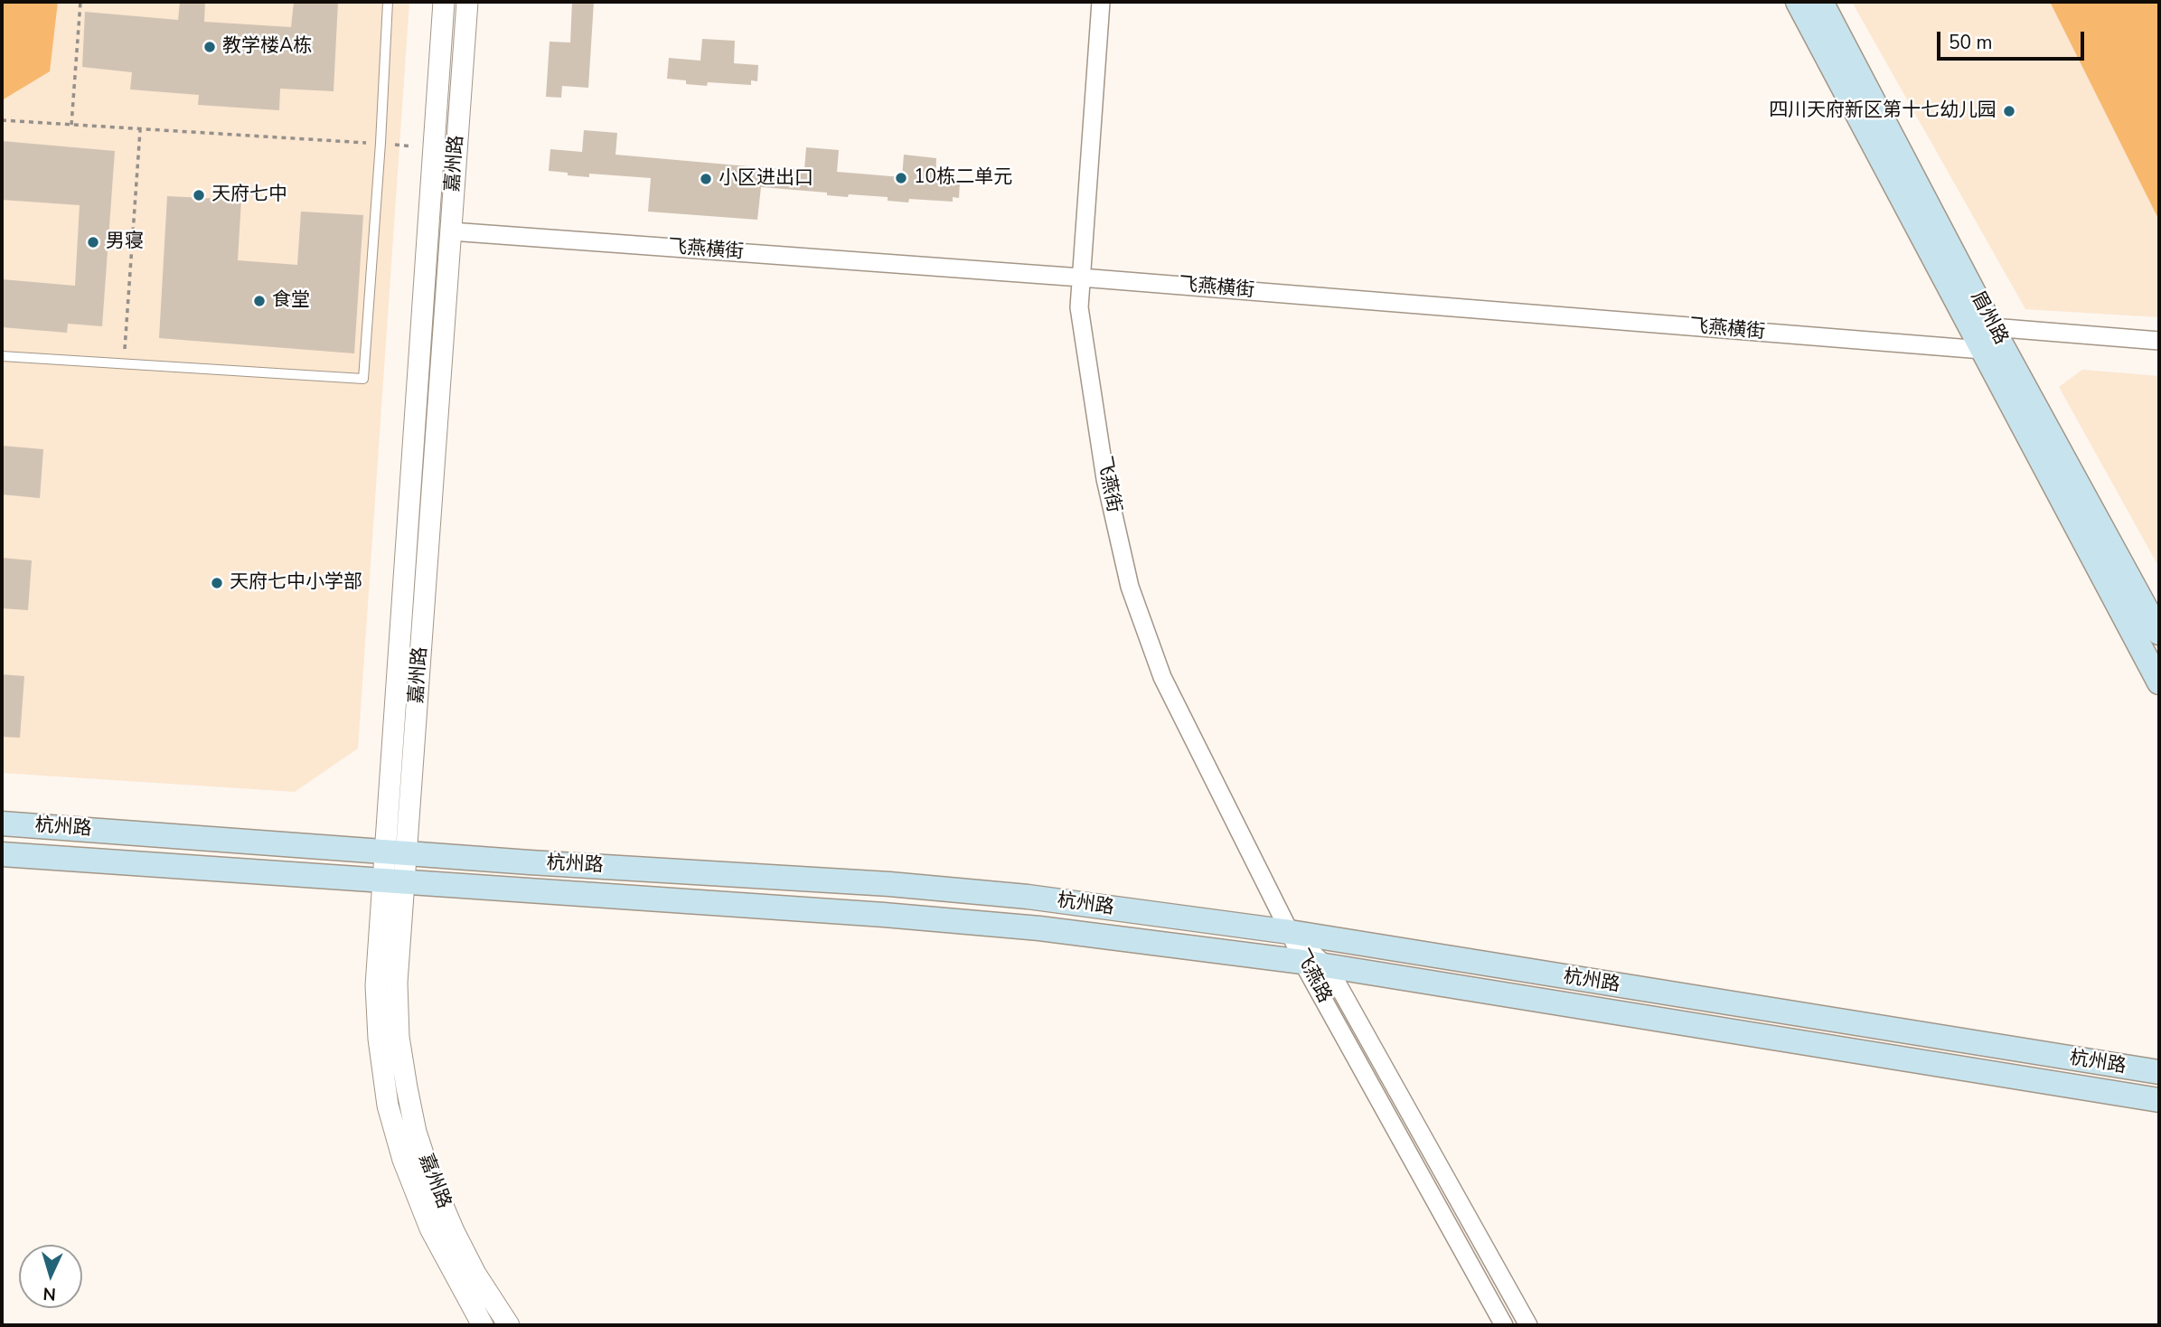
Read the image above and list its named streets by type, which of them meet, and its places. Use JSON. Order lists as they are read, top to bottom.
{
  "streets": {
    "main road": ["眉州路", "杭州路"],
    "street": [
      "嘉州路",
      "飞燕横街",
      "飞燕街",
      "飞燕路"
    ]
  },
  "crossings": [
    ["嘉州路", "飞燕横街"],
    ["嘉州路", "杭州路"],
    ["飞燕横街", "飞燕街"],
    ["飞燕街", "杭州路"],
    ["飞燕街", "飞燕路"],
    ["杭州路", "飞燕路"]
  ],
  "places": [
    "教学楼A栋",
    "四川天府新区第十七幼儿园",
    "10栋二单元",
    "小区进出口",
    "天府七中",
    "男寝",
    "食堂",
    "天府七中小学部"
  ],
  "scale_bar": "50 m",
  "north": "bottom"
}
